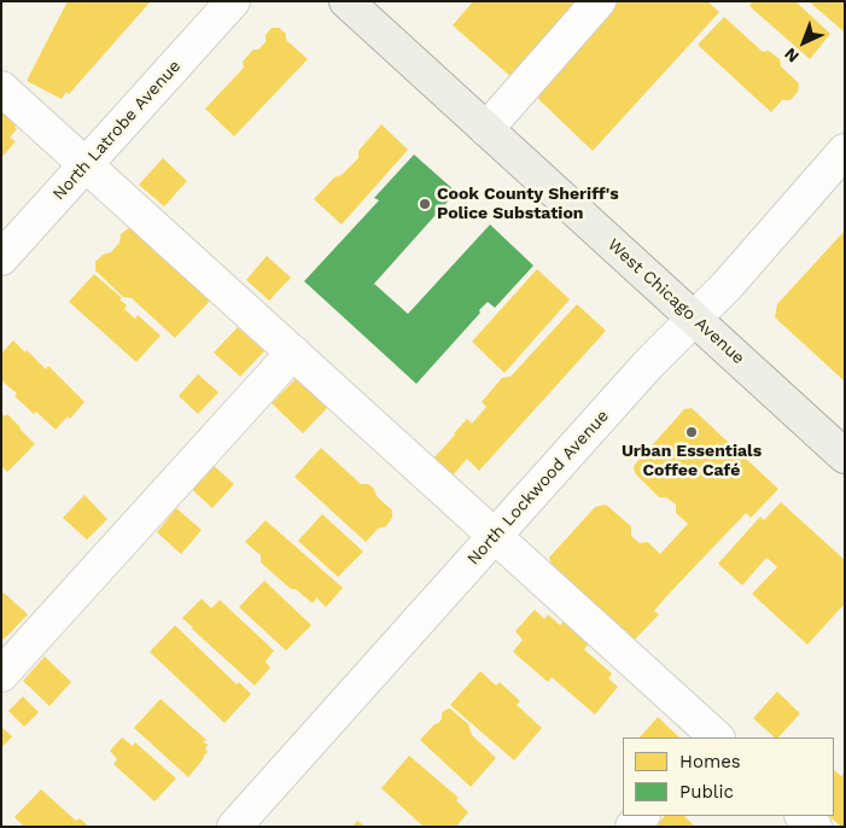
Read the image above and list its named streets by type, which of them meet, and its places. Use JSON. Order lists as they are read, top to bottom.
{
  "streets": {
    "main road": ["West Chicago Avenue"],
    "street": ["North Latrobe Avenue", "North Lockwood Avenue"]
  },
  "crossings": [
    ["West Chicago Avenue", "North Lockwood Avenue"]
  ],
  "places": ["Cook County Sheriff's Police Substation", "Urban Essentials Coffee Café"],
  "legend": ["Homes", "Public"],
  "north": "bottom left"
}
